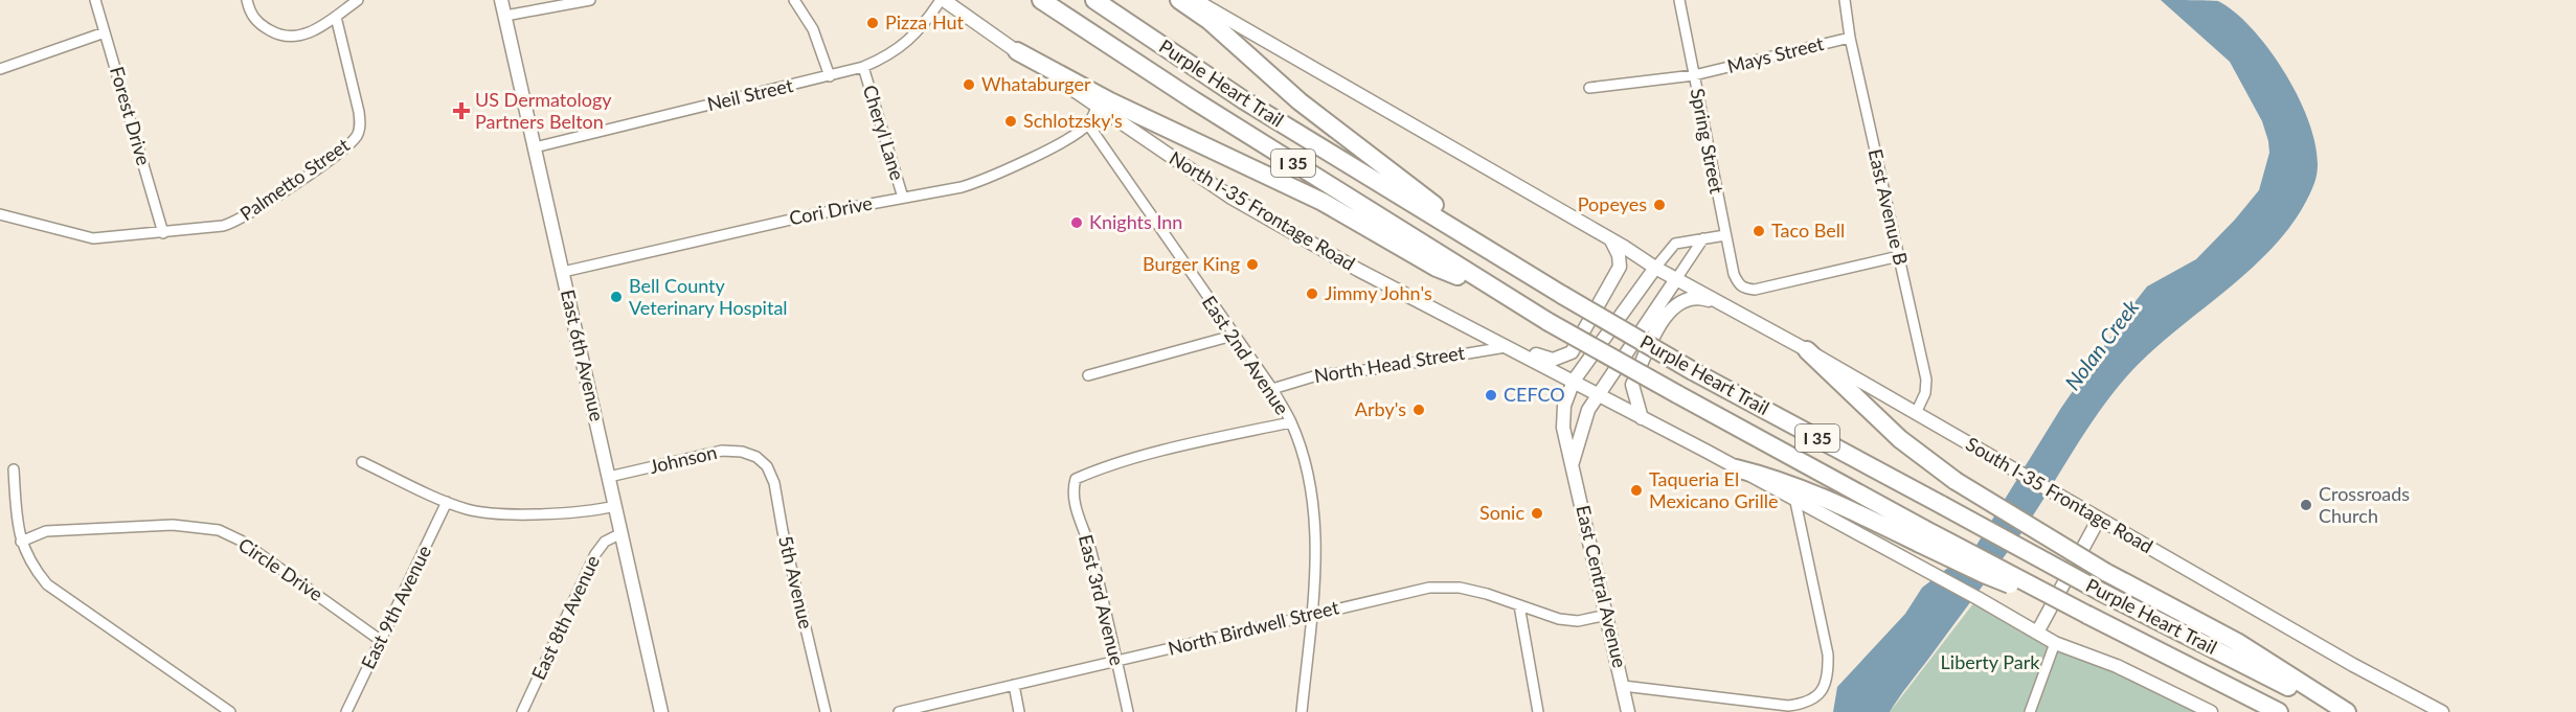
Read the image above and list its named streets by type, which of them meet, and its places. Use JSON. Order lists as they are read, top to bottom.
{
  "streets": {
    "highway": ["Purple Heart Trail", "I 35"],
    "main road": [
      "North I-35 Frontage Road",
      "East 6th Avenue",
      "South I-35 Frontage Road",
      "East Central Avenue"
    ],
    "street": [
      "Mays Street",
      "Neil Street",
      "Forest Drive",
      "Cheryl Lane",
      "Spring Street",
      "Palmetto Street",
      "East Avenue B",
      "Cori Drive",
      "East 2nd Avenue",
      "North Head Street",
      "Johnson",
      "Circle Drive",
      "5th Avenue",
      "East 3rd Avenue",
      "East 9th Avenue",
      "East 8th Avenue",
      "North Birdwell Street"
    ]
  },
  "crossings": [
    ["Mays Street", "Spring Street"],
    ["Mays Street", "East Avenue B"],
    ["Neil Street", "Cheryl Lane"],
    ["Neil Street", "North I-35 Frontage Road"],
    ["Neil Street", "East 6th Avenue"],
    ["Forest Drive", "Palmetto Street"],
    ["Cheryl Lane", "Cori Drive"],
    ["Spring Street", "East Avenue B"],
    ["Spring Street", "East Central Avenue"],
    ["East Avenue B", "South I-35 Frontage Road"],
    ["Cori Drive", "East 6th Avenue"],
    ["Cori Drive", "East 2nd Avenue"],
    ["North I-35 Frontage Road", "North Head Street"],
    ["North I-35 Frontage Road", "East Central Avenue"],
    ["East 6th Avenue", "Johnson"],
    ["East 6th Avenue", "East 8th Avenue"],
    ["East 2nd Avenue", "North Head Street"],
    ["East 2nd Avenue", "East 3rd Avenue"],
    ["East 2nd Avenue", "North Birdwell Street"],
    ["Johnson", "5th Avenue"],
    ["South I-35 Frontage Road", "East Central Avenue"],
    ["Circle Drive", "East 9th Avenue"],
    ["East Central Avenue", "North Birdwell Street"],
    ["East 3rd Avenue", "North Birdwell Street"]
  ],
  "water": ["Nolan Creek"],
  "parks": ["Liberty Park"],
  "places": {
    "other": [
      "Pizza Hut",
      "Whataburger",
      "Schlotzsky's",
      "Popeyes",
      "Knights Inn",
      "Taco Bell",
      "Burger King",
      "Jimmy John's",
      "Bell County Veterinary Hospital",
      "CEFCO",
      "Arby's",
      "Taqueria El Mexicano Grille",
      "Crossroads Church",
      "Sonic"
    ],
    "health": ["US Dermatology Partners Belton"]
  }
}
